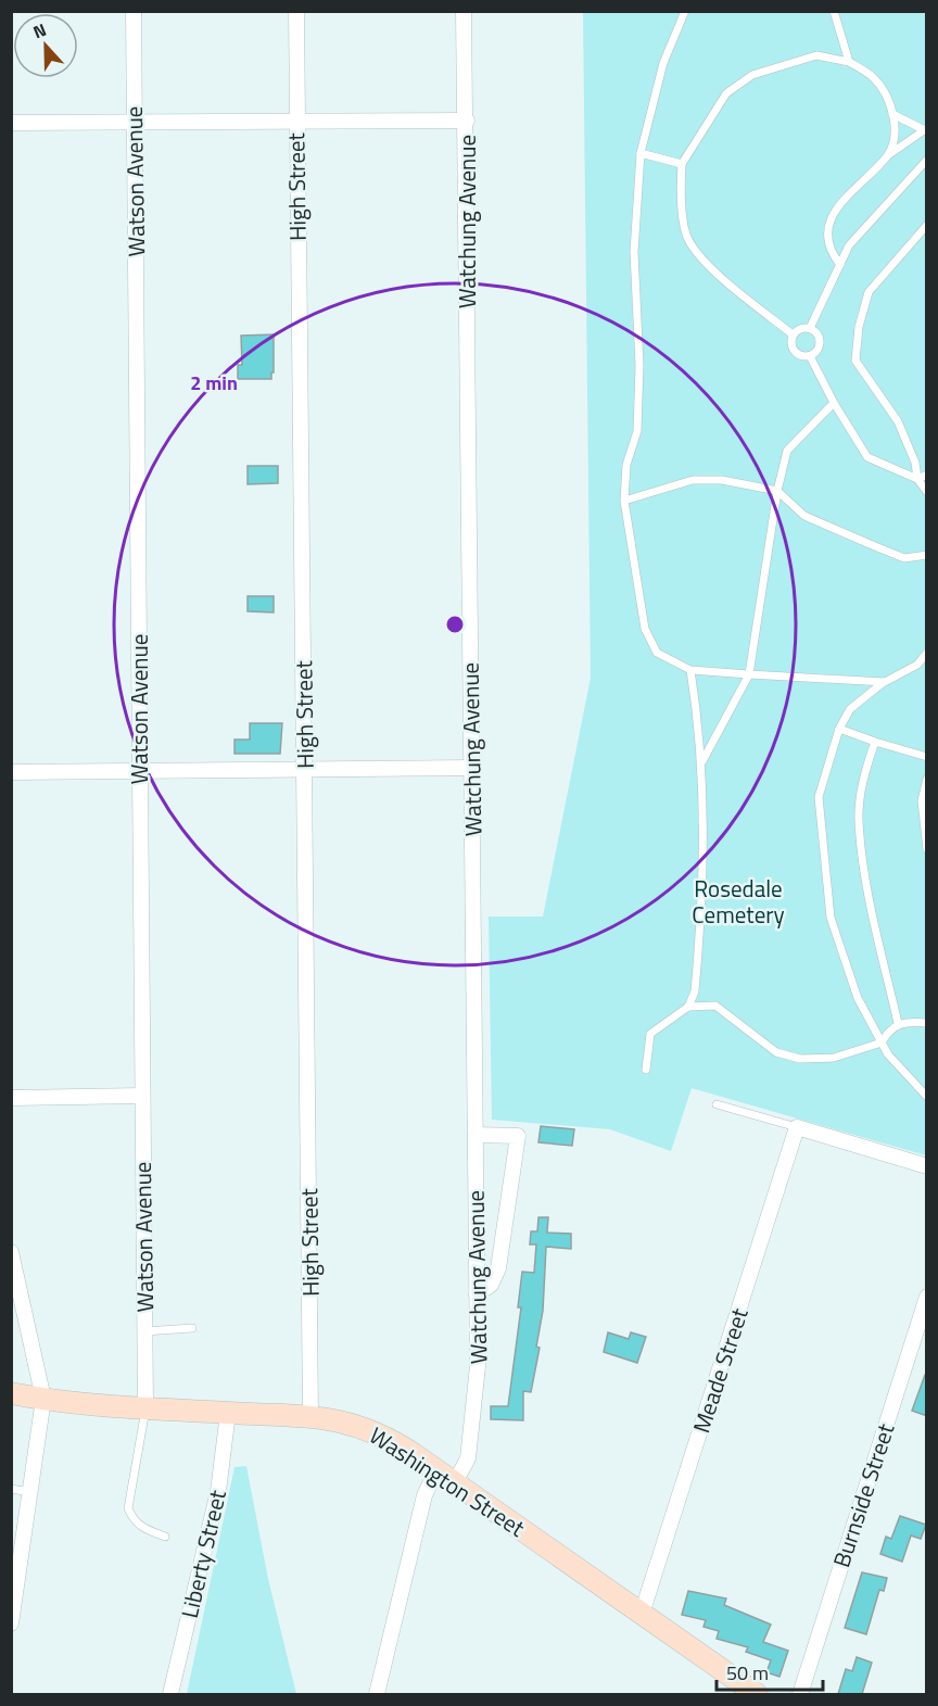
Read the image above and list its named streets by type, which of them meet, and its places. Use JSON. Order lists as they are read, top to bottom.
{
  "streets": {
    "main road": ["Washington Street"],
    "street": [
      "Watson Avenue",
      "High Street",
      "Watchung Avenue",
      "Meade Street",
      "Burnside Street",
      "Liberty Street"
    ]
  },
  "crossings": [
    ["Watson Avenue", "Washington Street"],
    ["High Street", "Washington Street"],
    ["Watchung Avenue", "Washington Street"],
    ["Meade Street", "Washington Street"],
    ["Washington Street", "Liberty Street"]
  ],
  "parks": ["Rosedale Cemetery"],
  "scale_bar": "50 m",
  "north": "top",
  "rings": ["2 min"]
}
